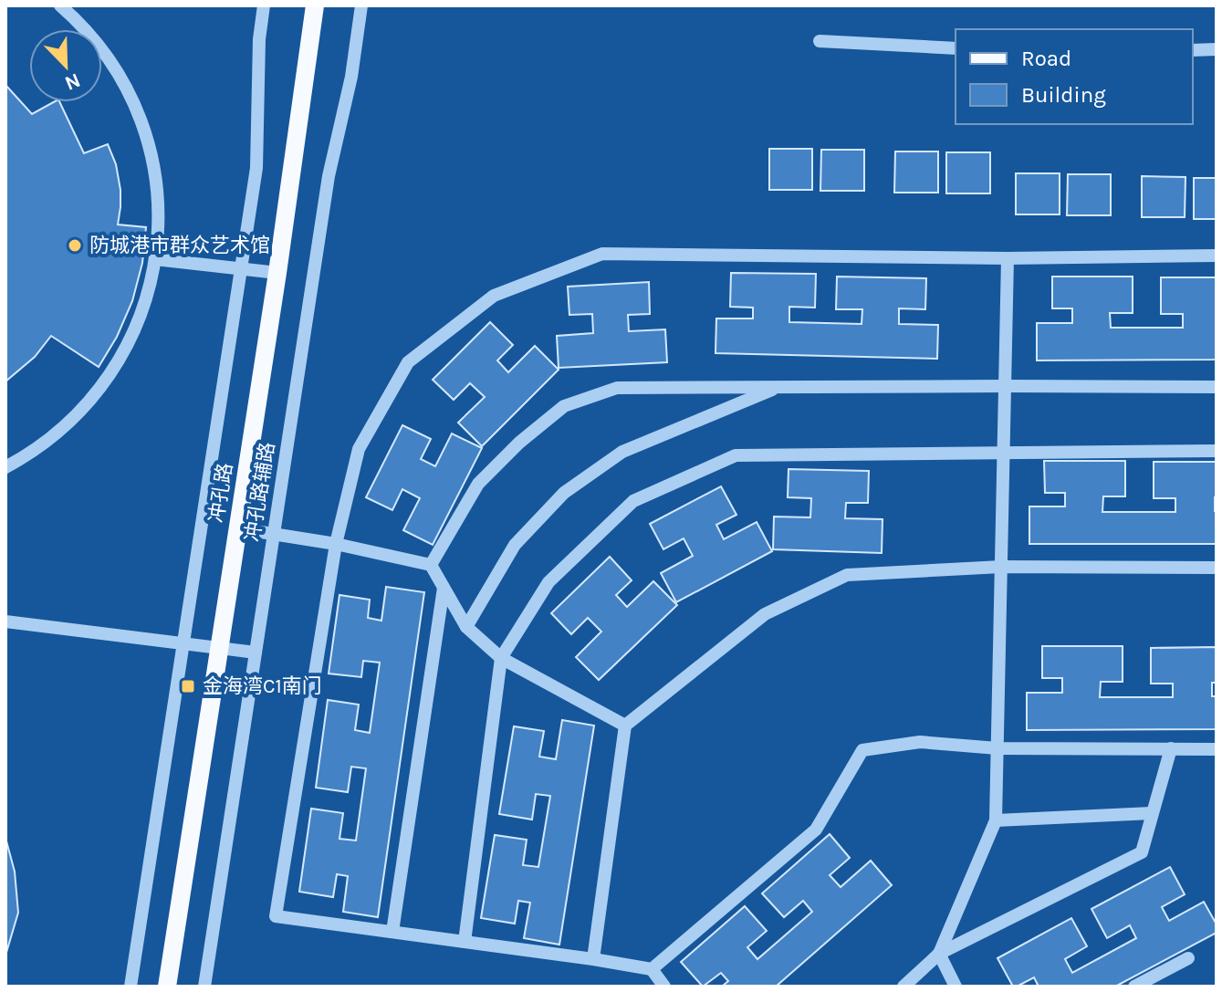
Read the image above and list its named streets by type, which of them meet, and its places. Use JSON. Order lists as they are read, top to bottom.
{
  "streets": {
    "main road": ["冲孔路"],
    "street": ["冲孔路辅路"]
  },
  "places": {
    "other": ["防城港市群众艺术馆"],
    "transit": ["金海湾C1南门"]
  },
  "legend": ["Road", "Building"],
  "north": "bottom right"
}
